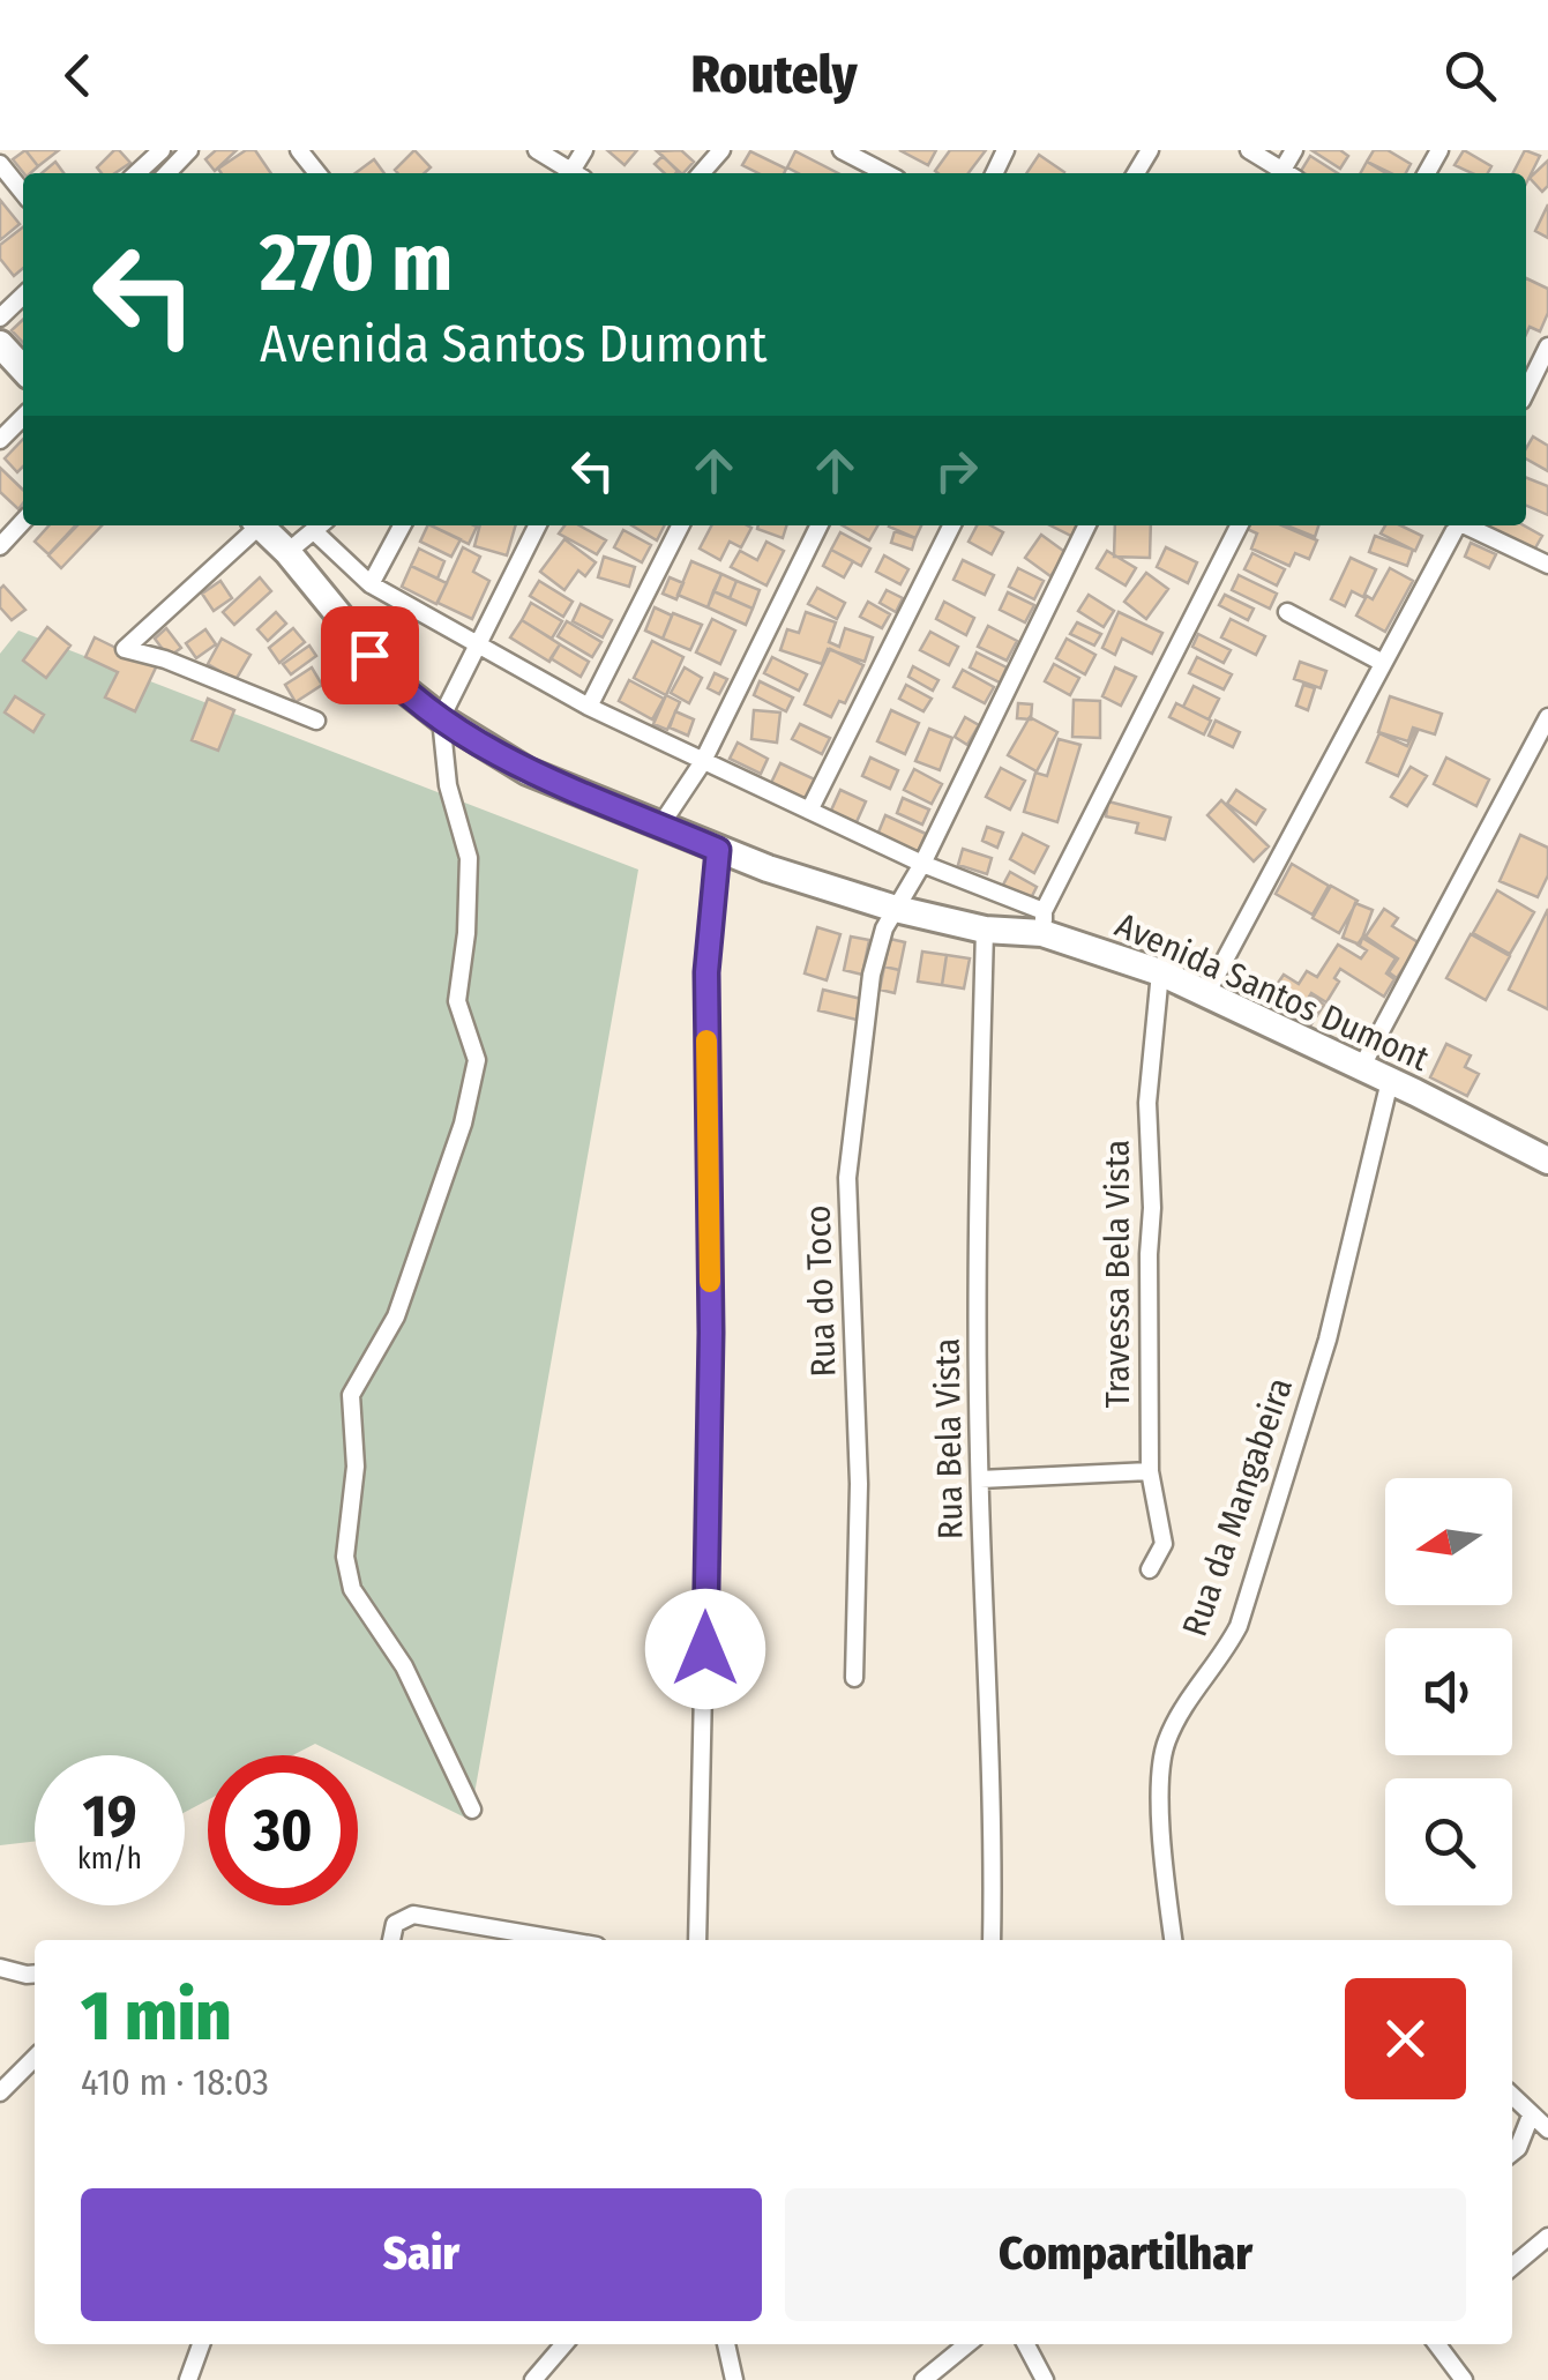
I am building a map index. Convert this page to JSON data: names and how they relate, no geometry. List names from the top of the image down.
{
  "streets": {
    "main road": ["Avenida Santos Dumont"],
    "street": [
      "Travessa Bela Vista",
      "Rua do Toco",
      "Rua Bela Vista",
      "Rua da Mangabeira"
    ]
  },
  "crossings": [
    ["Avenida Santos Dumont", "Travessa Bela Vista"],
    ["Avenida Santos Dumont", "Rua do Toco"],
    ["Avenida Santos Dumont", "Rua Bela Vista"],
    ["Avenida Santos Dumont", "Rua da Mangabeira"]
  ],
  "north": "left",
  "page": {
    "header": "Routely",
    "turn": ["270 m", "Avenida Santos Dumont"],
    "speed": "19 km/h",
    "limit": "30",
    "heading": ["1 min", "410 m · 18:03"],
    "buttons": ["Sair", "Compartilhar"]
  }
}
